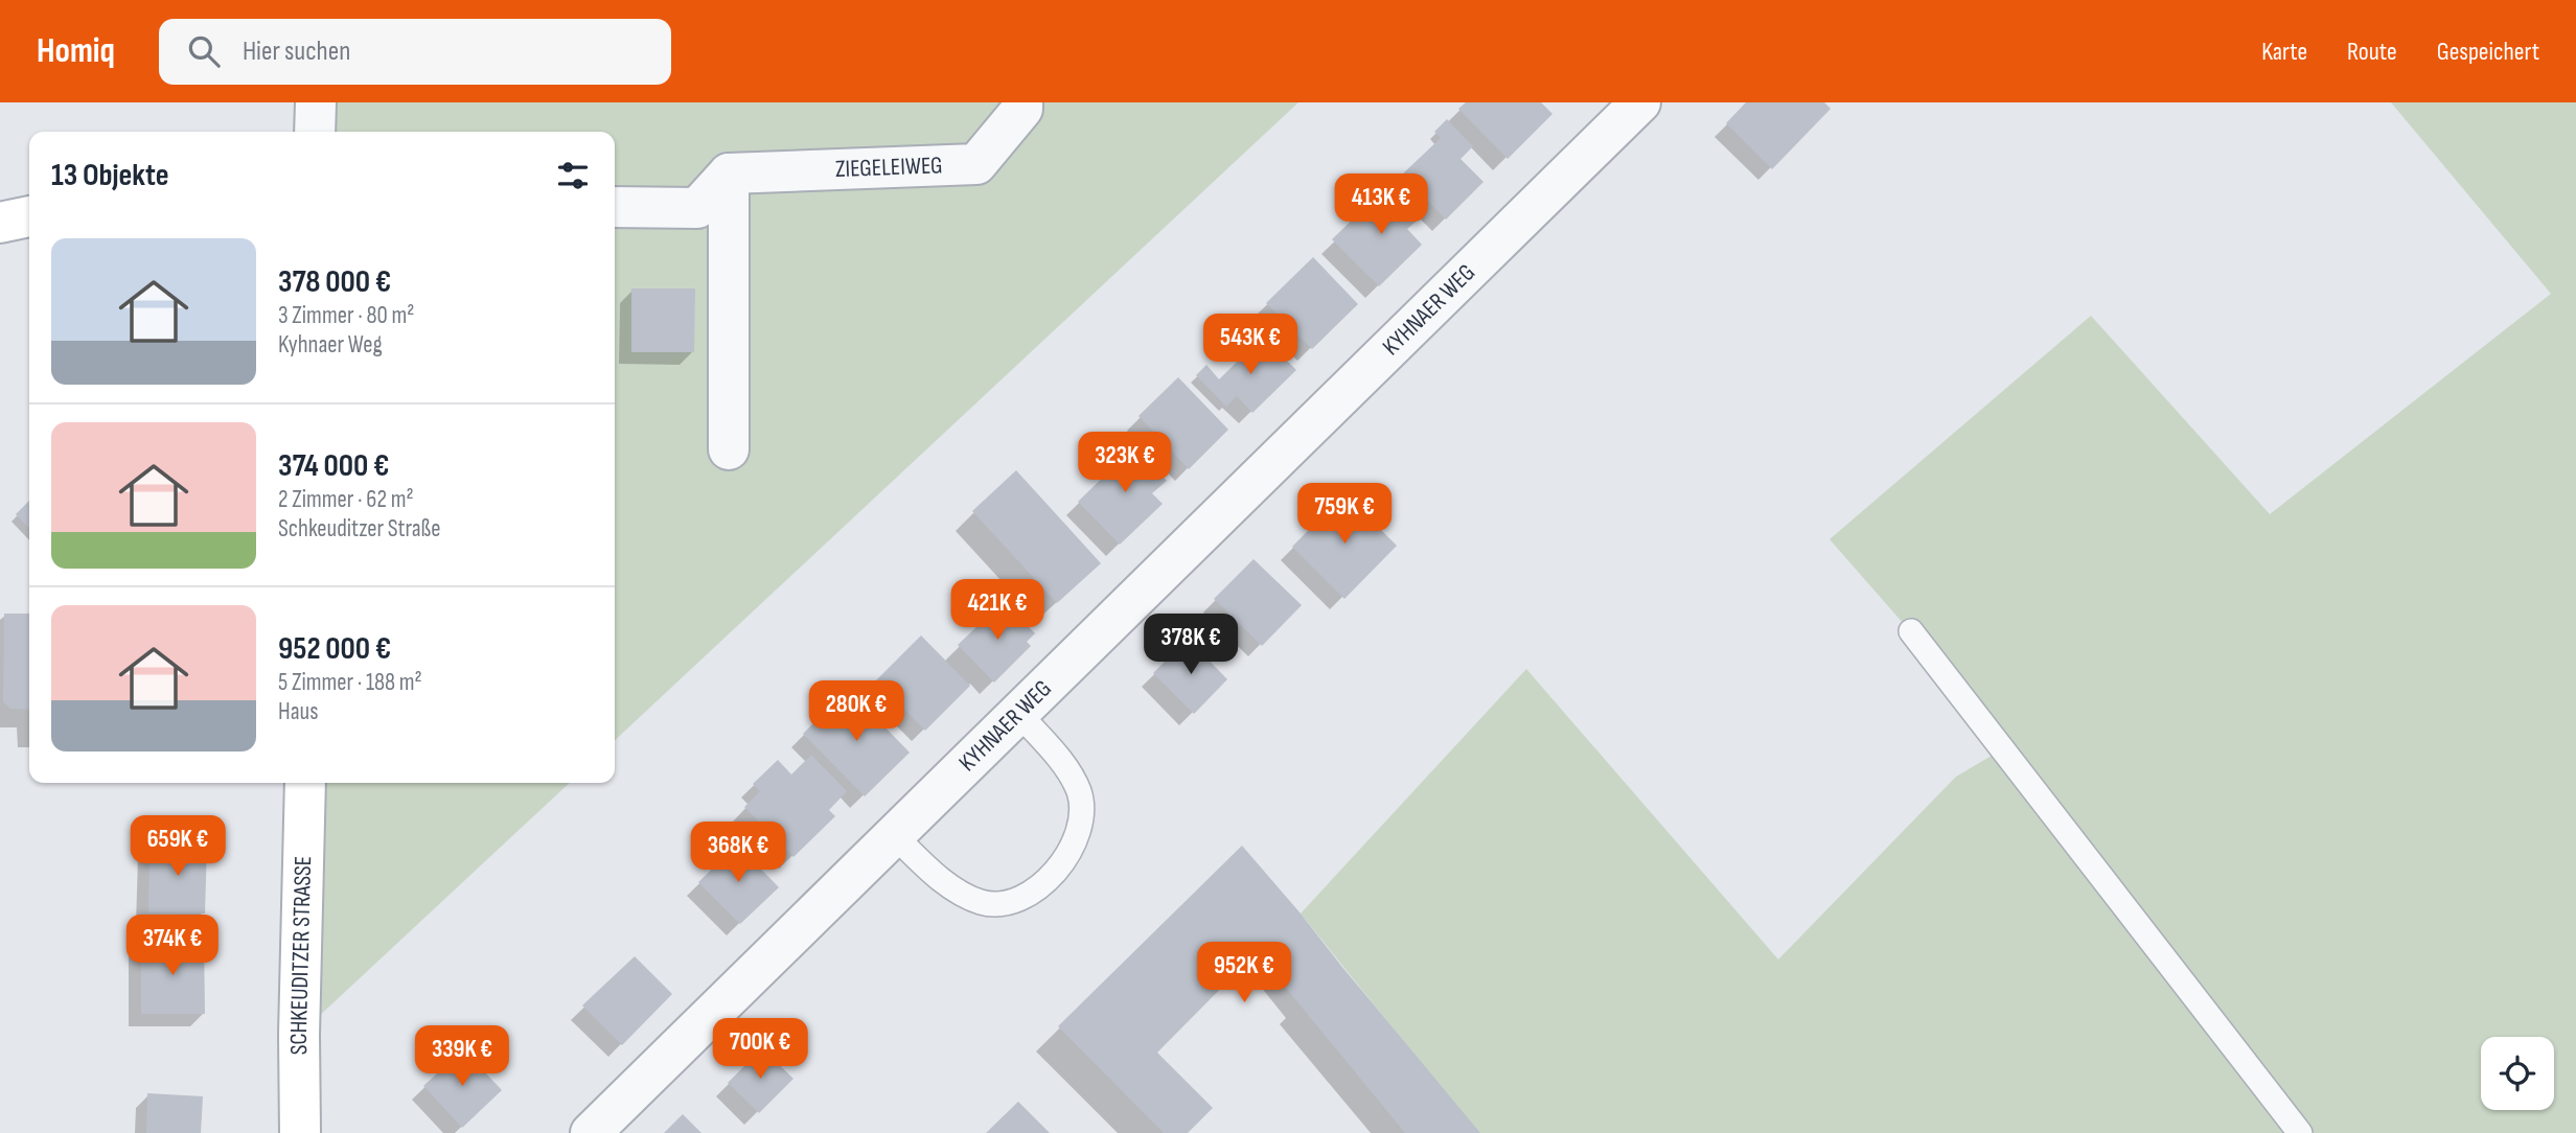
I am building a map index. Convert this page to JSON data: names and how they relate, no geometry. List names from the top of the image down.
{
  "streets": {
    "street": ["ZIEGELEIWEG", "KYHNAER WEG", "SCHKEUDITZER STRASSE"]
  },
  "page": {
    "header": "Homiq",
    "search": "Hier suchen",
    "nav": ["Karte", "Route", "Gespeichert"],
    "heading": "13 Objekte",
    "price": [
      "413K €",
      "543K €",
      "323K €",
      "759K €",
      "421K €",
      "378K €",
      "280K €",
      "659K €",
      "368K €",
      "374K €",
      "952K €",
      "700K €",
      "339K €"
    ],
    "list": [
      {
        "name": "378 000 €",
        "note": "3 Zimmer · 80 m² · Kyhnaer Weg"
      },
      {
        "name": "374 000 €",
        "note": "2 Zimmer · 62 m² · Schkeuditzer Straße"
      },
      {
        "name": "952 000 €",
        "note": "5 Zimmer · 188 m² · Haus"
      }
    ]
  }
}
